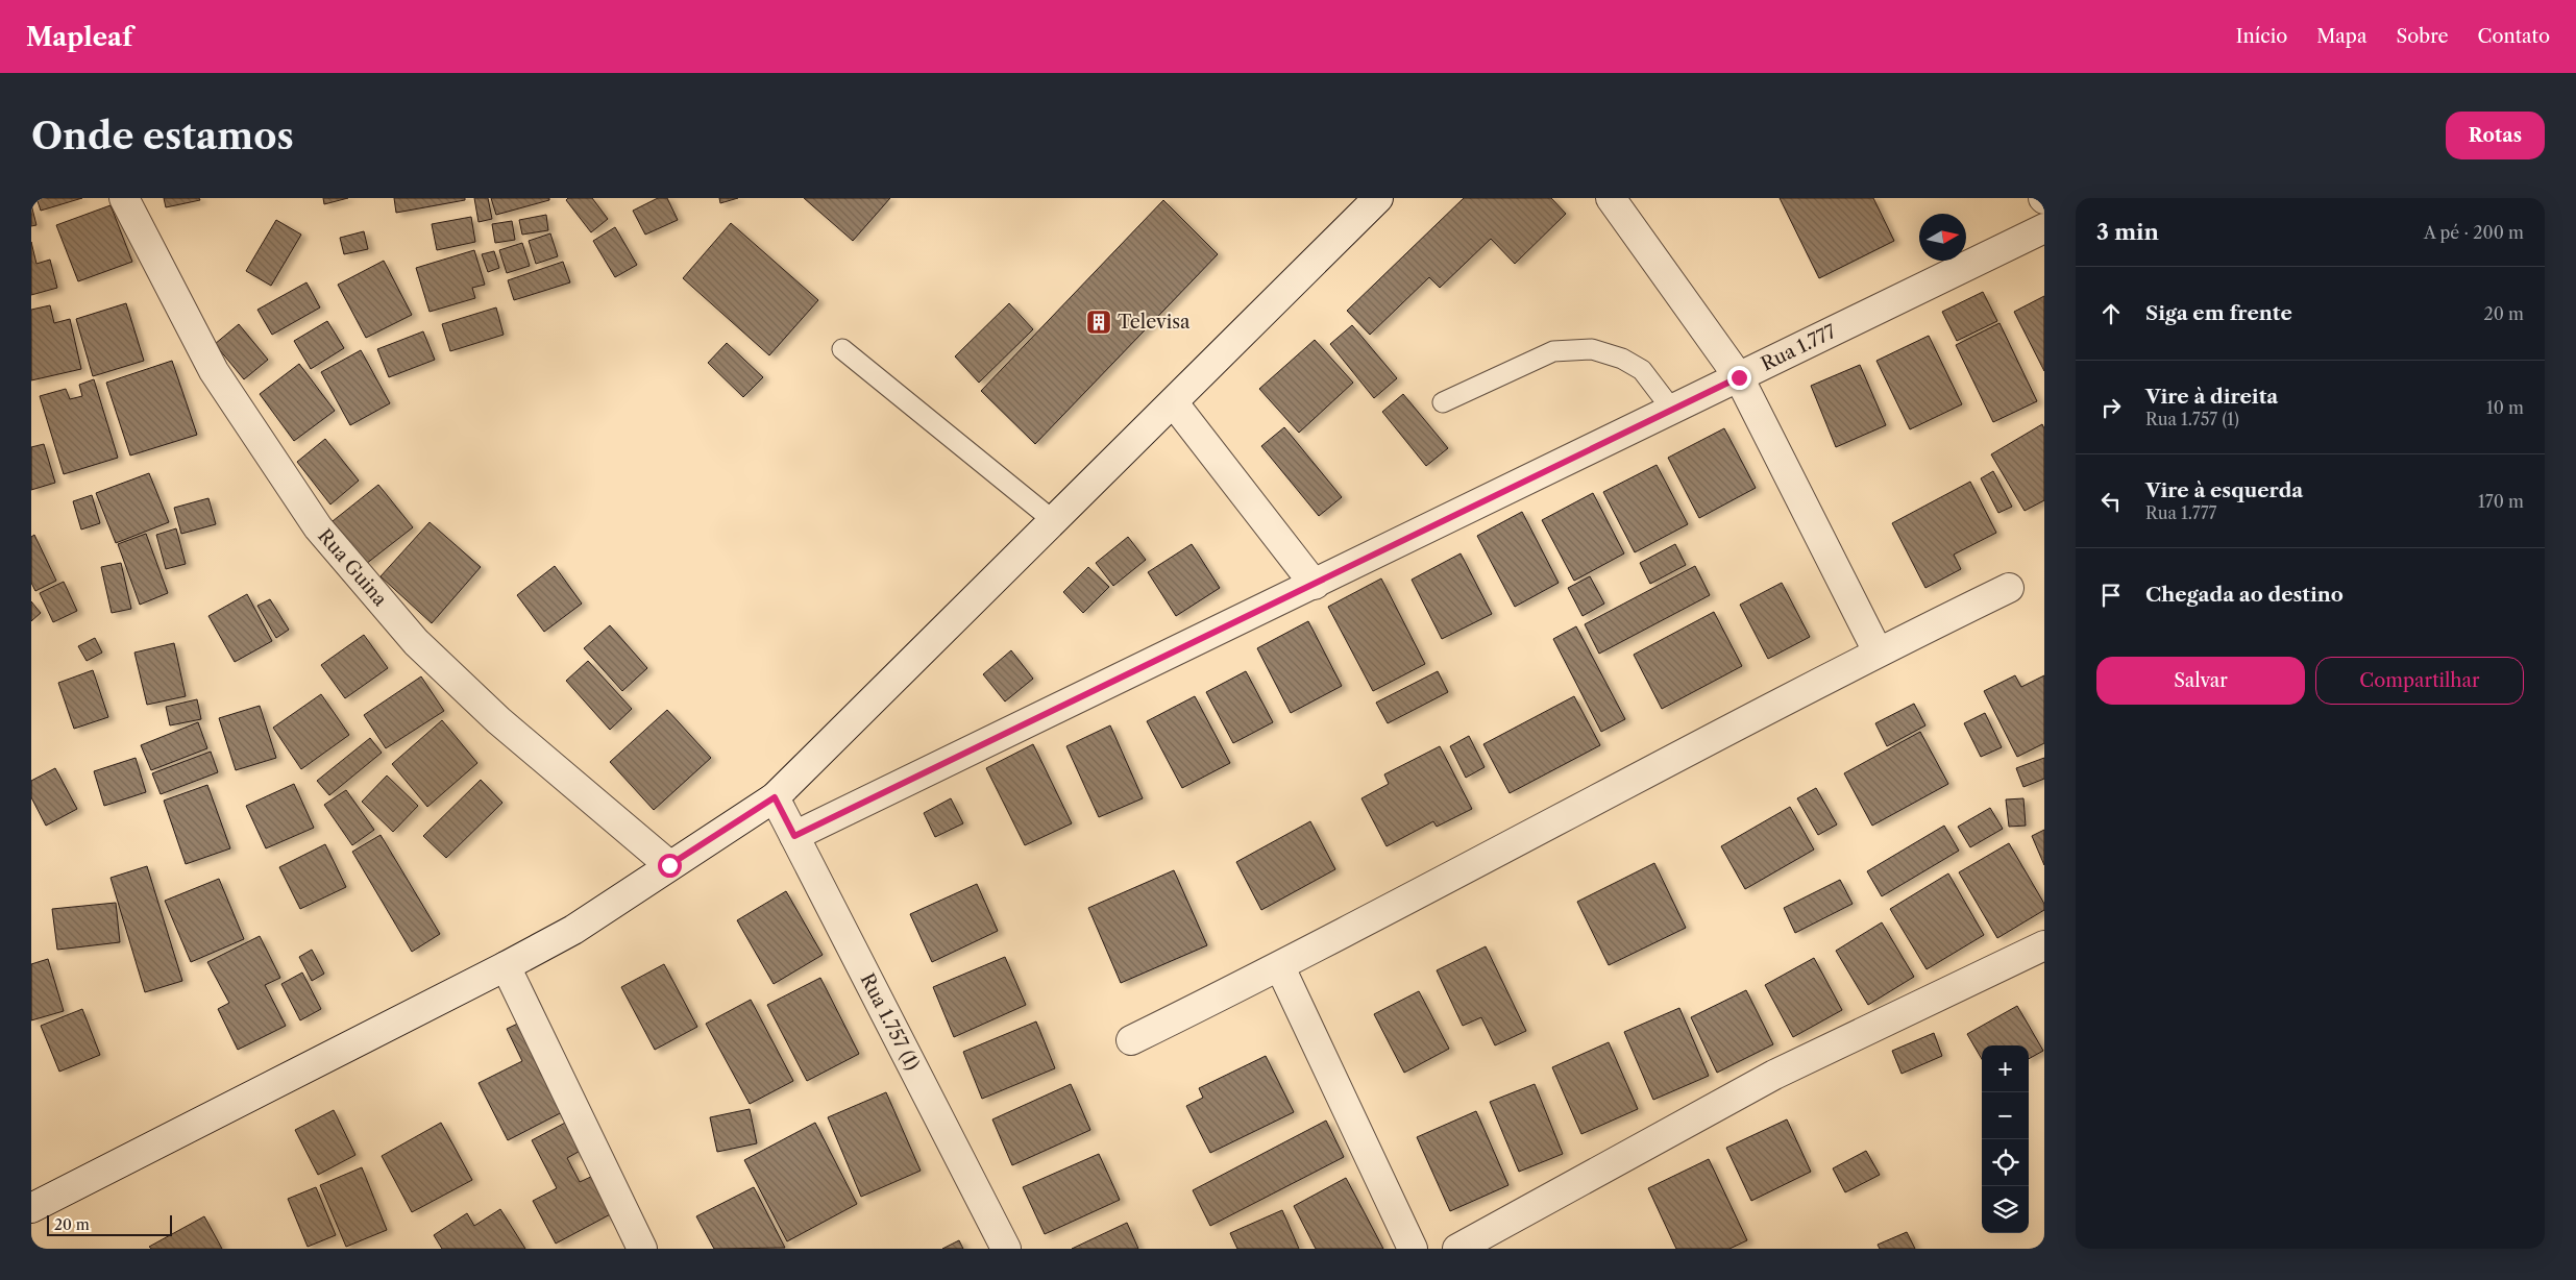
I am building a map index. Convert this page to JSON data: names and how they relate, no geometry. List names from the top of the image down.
{
  "streets": {
    "street": ["Rua 1.777", "Rua Guina", "Rua 1.757 (1)"]
  },
  "crossings": [
    ["Rua 1.777", "Rua 1.757 (1)"]
  ],
  "places": {
    "building": ["Televisa"]
  },
  "scale_bar": "20 m",
  "north": "right",
  "page": {
    "header": "Mapleaf",
    "nav": [
      "Início",
      "Mapa",
      "Sobre",
      "Contato"
    ],
    "buttons": [
      "Rotas",
      ["Salvar", "Compartilhar"]
    ],
    "title": "Onde estamos",
    "heading": ["3 min", "A pé · 200 m"],
    "list": [
      ["Siga em frente", "20 m"],
      ["Vire à direita", "Rua 1.757 (1)", "10 m"],
      ["Vire à esquerda", "Rua 1.777", "170 m"],
      "Chegada ao destino"
    ],
    "map_buttons": ["+", "−"],
    "scale": "20 m"
  }
}
